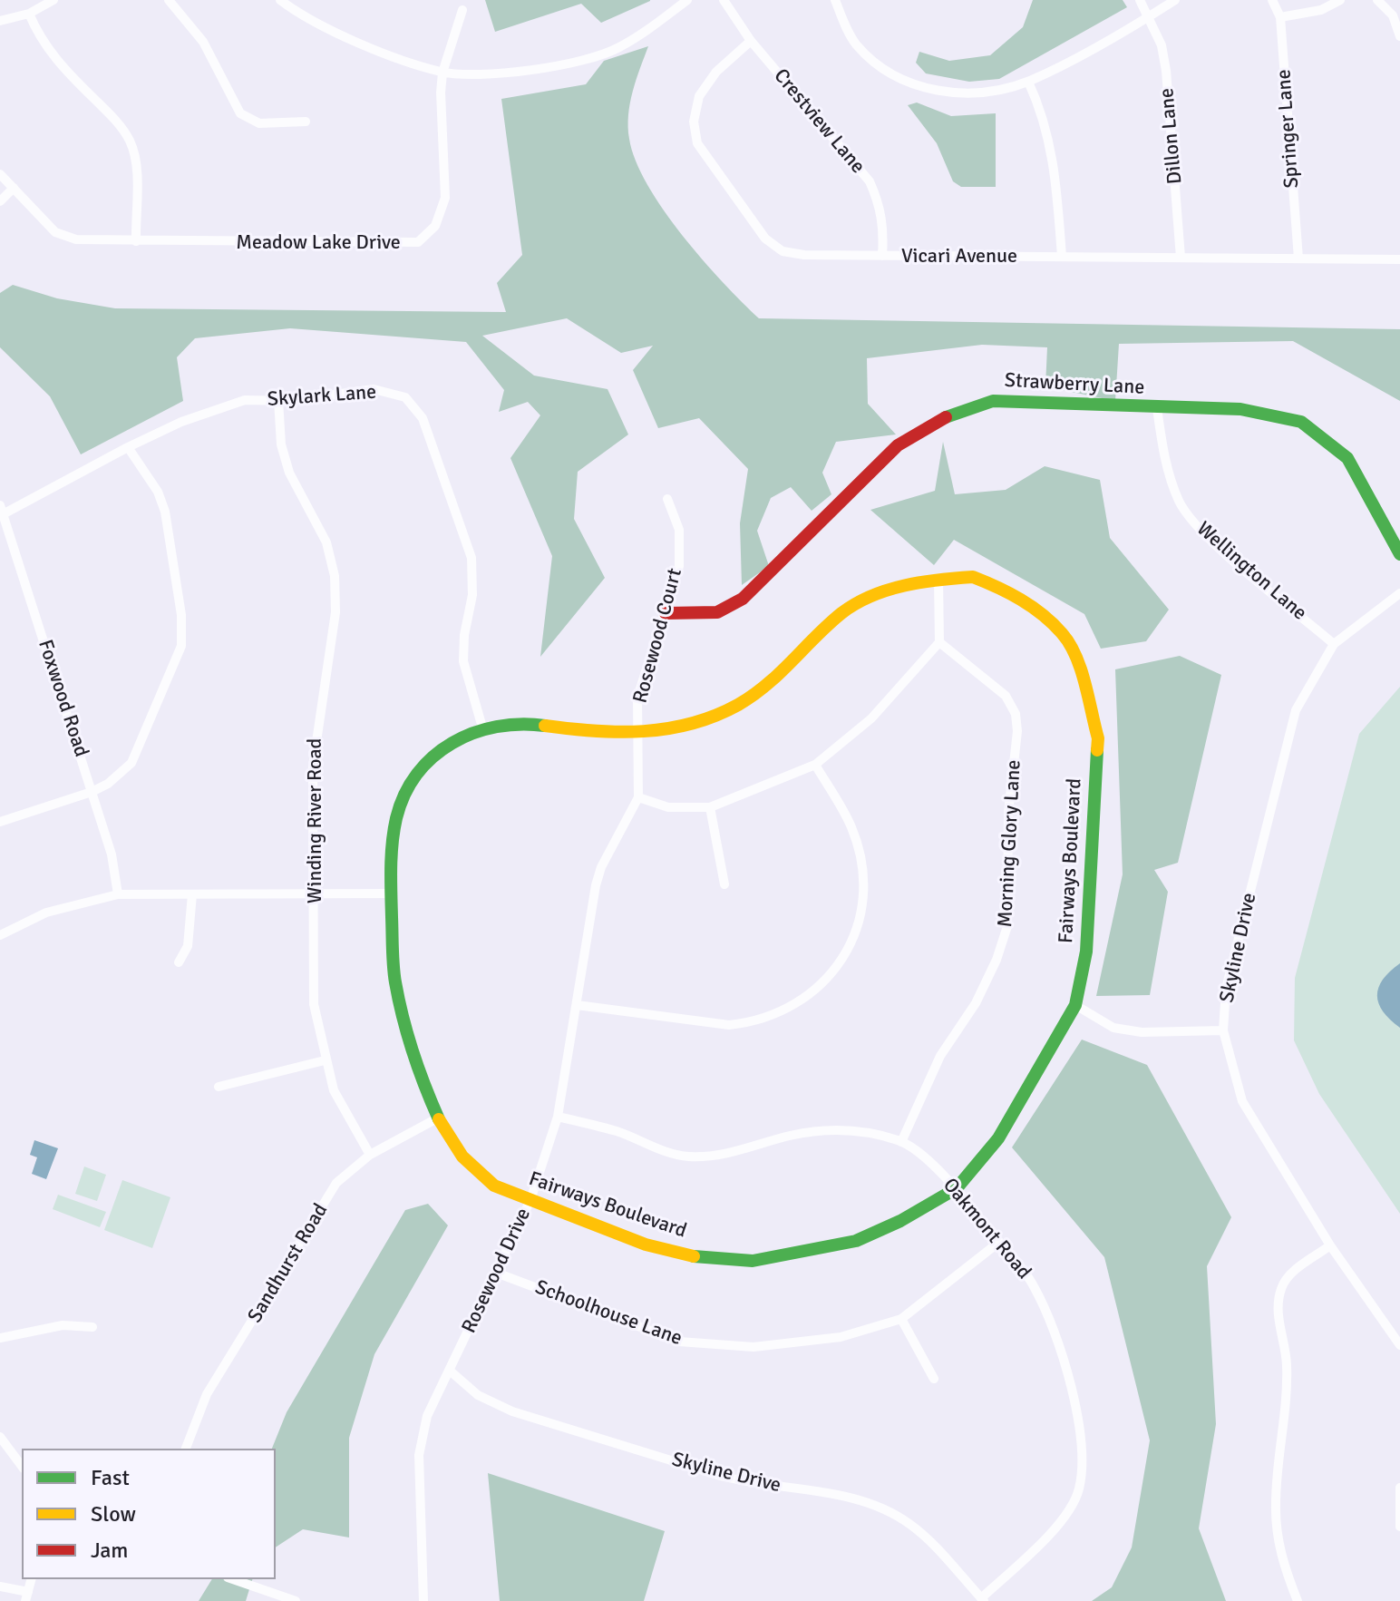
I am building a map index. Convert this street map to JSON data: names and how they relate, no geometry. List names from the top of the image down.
{
  "streets": {
    "street": [
      "Crestview Lane",
      "Springer Lane",
      "Dillon Lane",
      "Meadow Lake Drive",
      "Vicari Avenue",
      "Strawberry Lane",
      "Skylark Lane",
      "Wellington Lane",
      "Rosewood Court",
      "Foxwood Road",
      "Winding River Road",
      "Morning Glory Lane",
      "Fairways Boulevard",
      "Skyline Drive",
      "Oakmont Road",
      "Sandhurst Road",
      "Rosewood Drive",
      "Schoolhouse Lane"
    ]
  },
  "crossings": [
    ["Crestview Lane", "Vicari Avenue"],
    ["Springer Lane", "Vicari Avenue"],
    ["Dillon Lane", "Vicari Avenue"],
    ["Strawberry Lane", "Wellington Lane"],
    ["Strawberry Lane", "Rosewood Court"],
    ["Skylark Lane", "Foxwood Road"],
    ["Skylark Lane", "Winding River Road"],
    ["Skylark Lane", "Fairways Boulevard"],
    ["Wellington Lane", "Skyline Drive"],
    ["Rosewood Court", "Fairways Boulevard"],
    ["Rosewood Court", "Rosewood Drive"],
    ["Winding River Road", "Sandhurst Road"],
    ["Morning Glory Lane", "Oakmont Road"],
    ["Fairways Boulevard", "Oakmont Road"],
    ["Fairways Boulevard", "Sandhurst Road"],
    ["Fairways Boulevard", "Rosewood Drive"],
    ["Skyline Drive", "Oakmont Road"],
    ["Skyline Drive", "Rosewood Drive"],
    ["Oakmont Road", "Rosewood Drive"],
    ["Oakmont Road", "Schoolhouse Lane"],
    ["Rosewood Drive", "Schoolhouse Lane"]
  ],
  "legend": ["Fast", "Slow", "Jam"]
}
